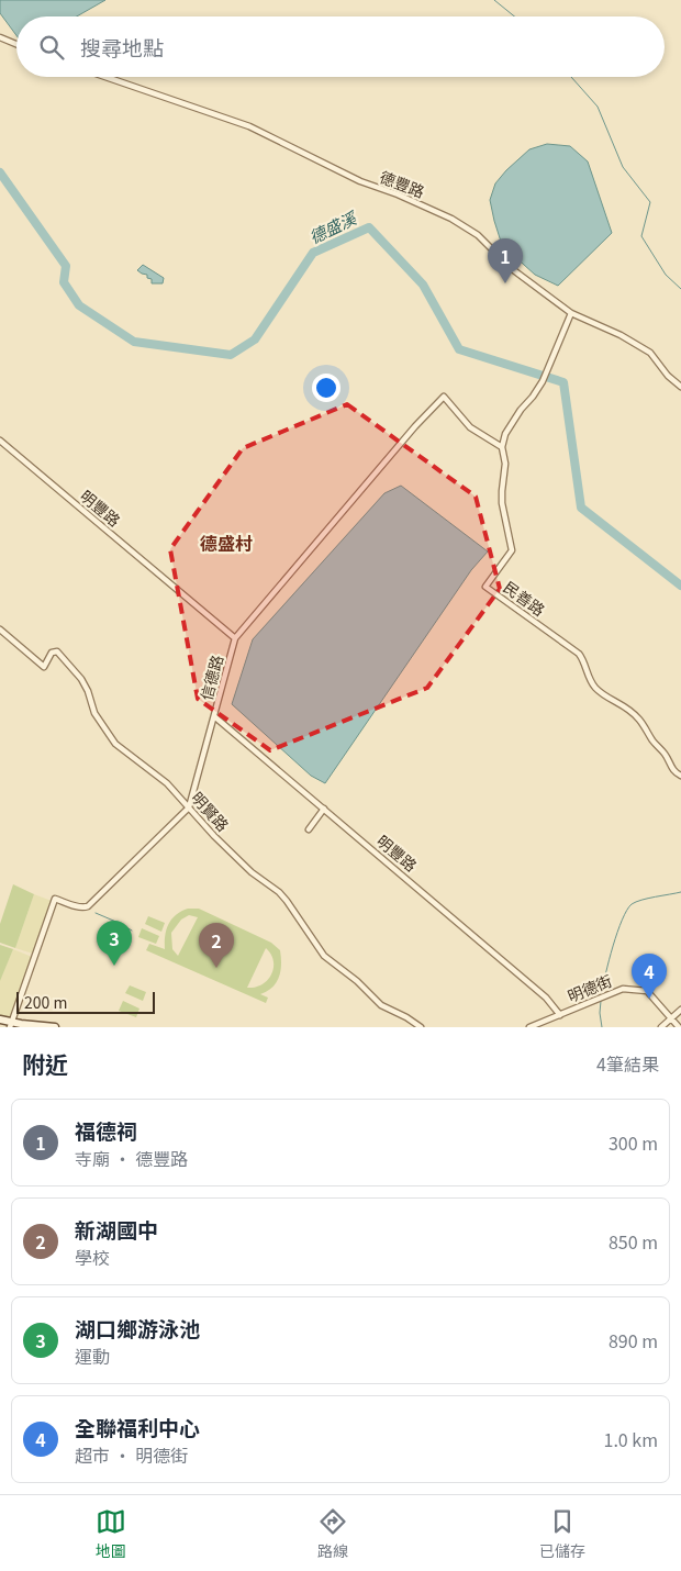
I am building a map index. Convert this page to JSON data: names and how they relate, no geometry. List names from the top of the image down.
{
  "streets": {
    "street": [
      "德豐路",
      "明豐路",
      "民善路",
      "信德路",
      "明賢路",
      "明德街"
    ]
  },
  "crossings": [
    ["明豐路", "信德路"],
    ["明豐路", "明德街"],
    ["民善路", "信德路"],
    ["信德路", "明賢路"]
  ],
  "districts": ["德盛村"],
  "water": ["德盛溪"],
  "scale_bar": "200 m",
  "page": {
    "search": "搜尋地點",
    "pins": [
      "1",
      "3",
      "2",
      "4"
    ],
    "scale": "200 m",
    "heading": ["附近", "4筆結果"],
    "list": [
      {
        "mark": "1",
        "name": "福德祠",
        "note": "寺廟 · 德豐路",
        "value": "300 m"
      },
      {
        "mark": "2",
        "name": "新湖國中",
        "note": "學校",
        "value": "850 m"
      },
      {
        "mark": "3",
        "name": "湖口鄉游泳池",
        "note": "運動",
        "value": "890 m"
      },
      {
        "mark": "4",
        "name": "全聯福利中心",
        "note": "超市 · 明德街",
        "value": "1.0 km"
      }
    ],
    "nav": ["地圖", "路線", "已儲存"]
  }
}
